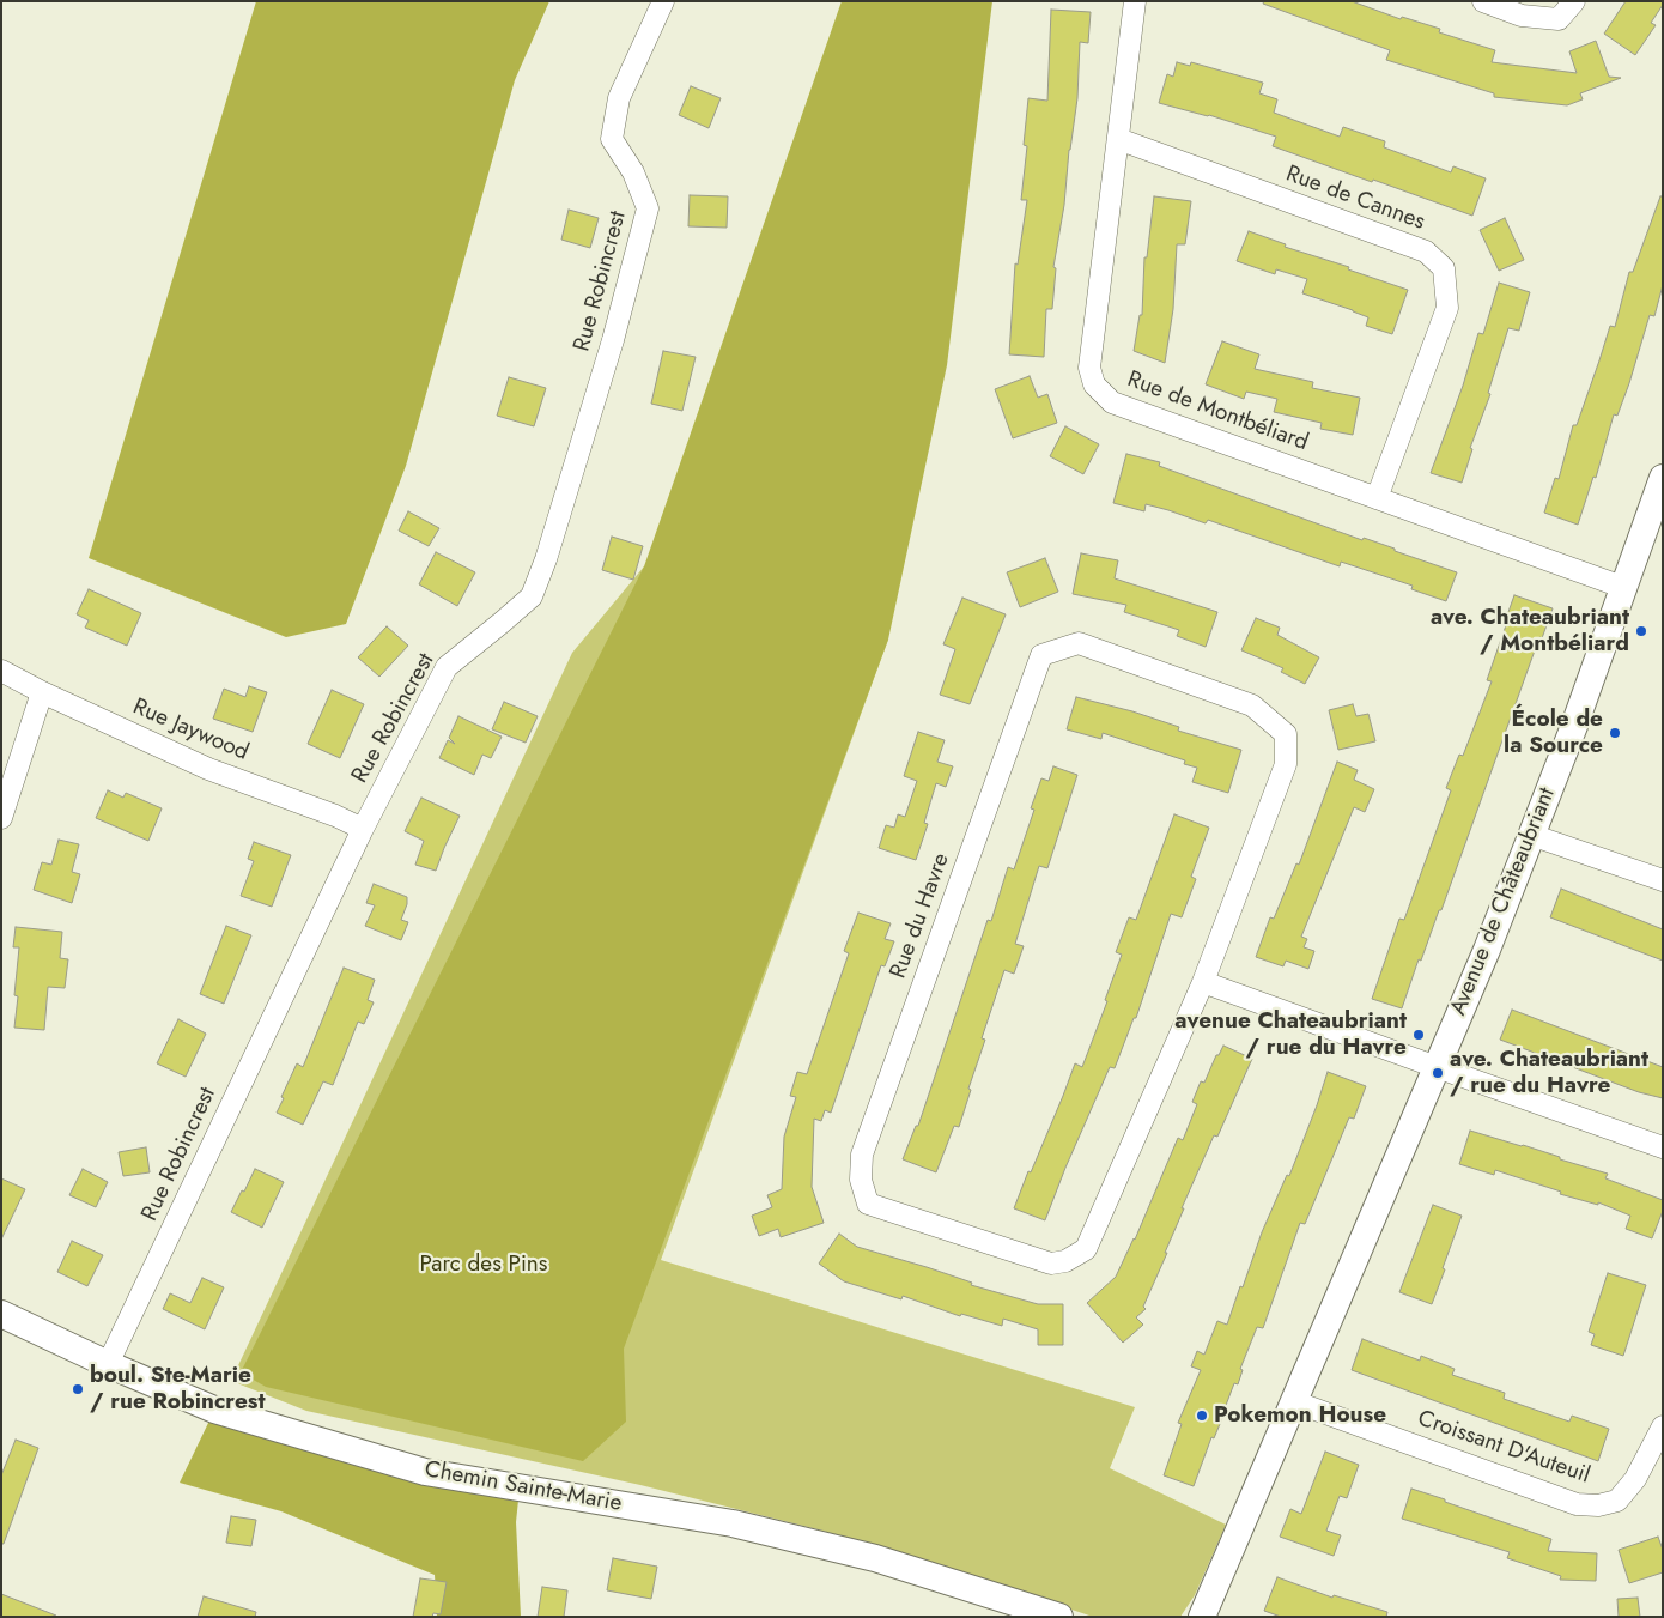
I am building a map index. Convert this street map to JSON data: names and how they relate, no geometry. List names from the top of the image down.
{
  "streets": {
    "street": [
      "Rue de Cannes",
      "Rue Robincrest",
      "Rue de Montbéliard",
      "Rue Jaywood",
      "Avenue de Châteaubriant",
      "Rue du Havre",
      "Croissant D'Auteuil",
      "Chemin Sainte-Marie"
    ]
  },
  "crossings": [
    ["Rue de Cannes", "Rue de Montbéliard"],
    ["Rue Robincrest", "Rue Jaywood"],
    ["Rue Robincrest", "Chemin Sainte-Marie"],
    ["Rue de Montbéliard", "Avenue de Châteaubriant"],
    ["Avenue de Châteaubriant", "Croissant D'Auteuil"]
  ],
  "parks": ["Parc des Pins"],
  "places": [
    "ave. Chateaubriant / Montbéliard",
    "École de la Source",
    "avenue Chateaubriant / rue du Havre",
    "ave. Chateaubriant / rue du Havre",
    "boul. Ste-Marie / rue Robincrest",
    "Pokemon House"
  ]
}
